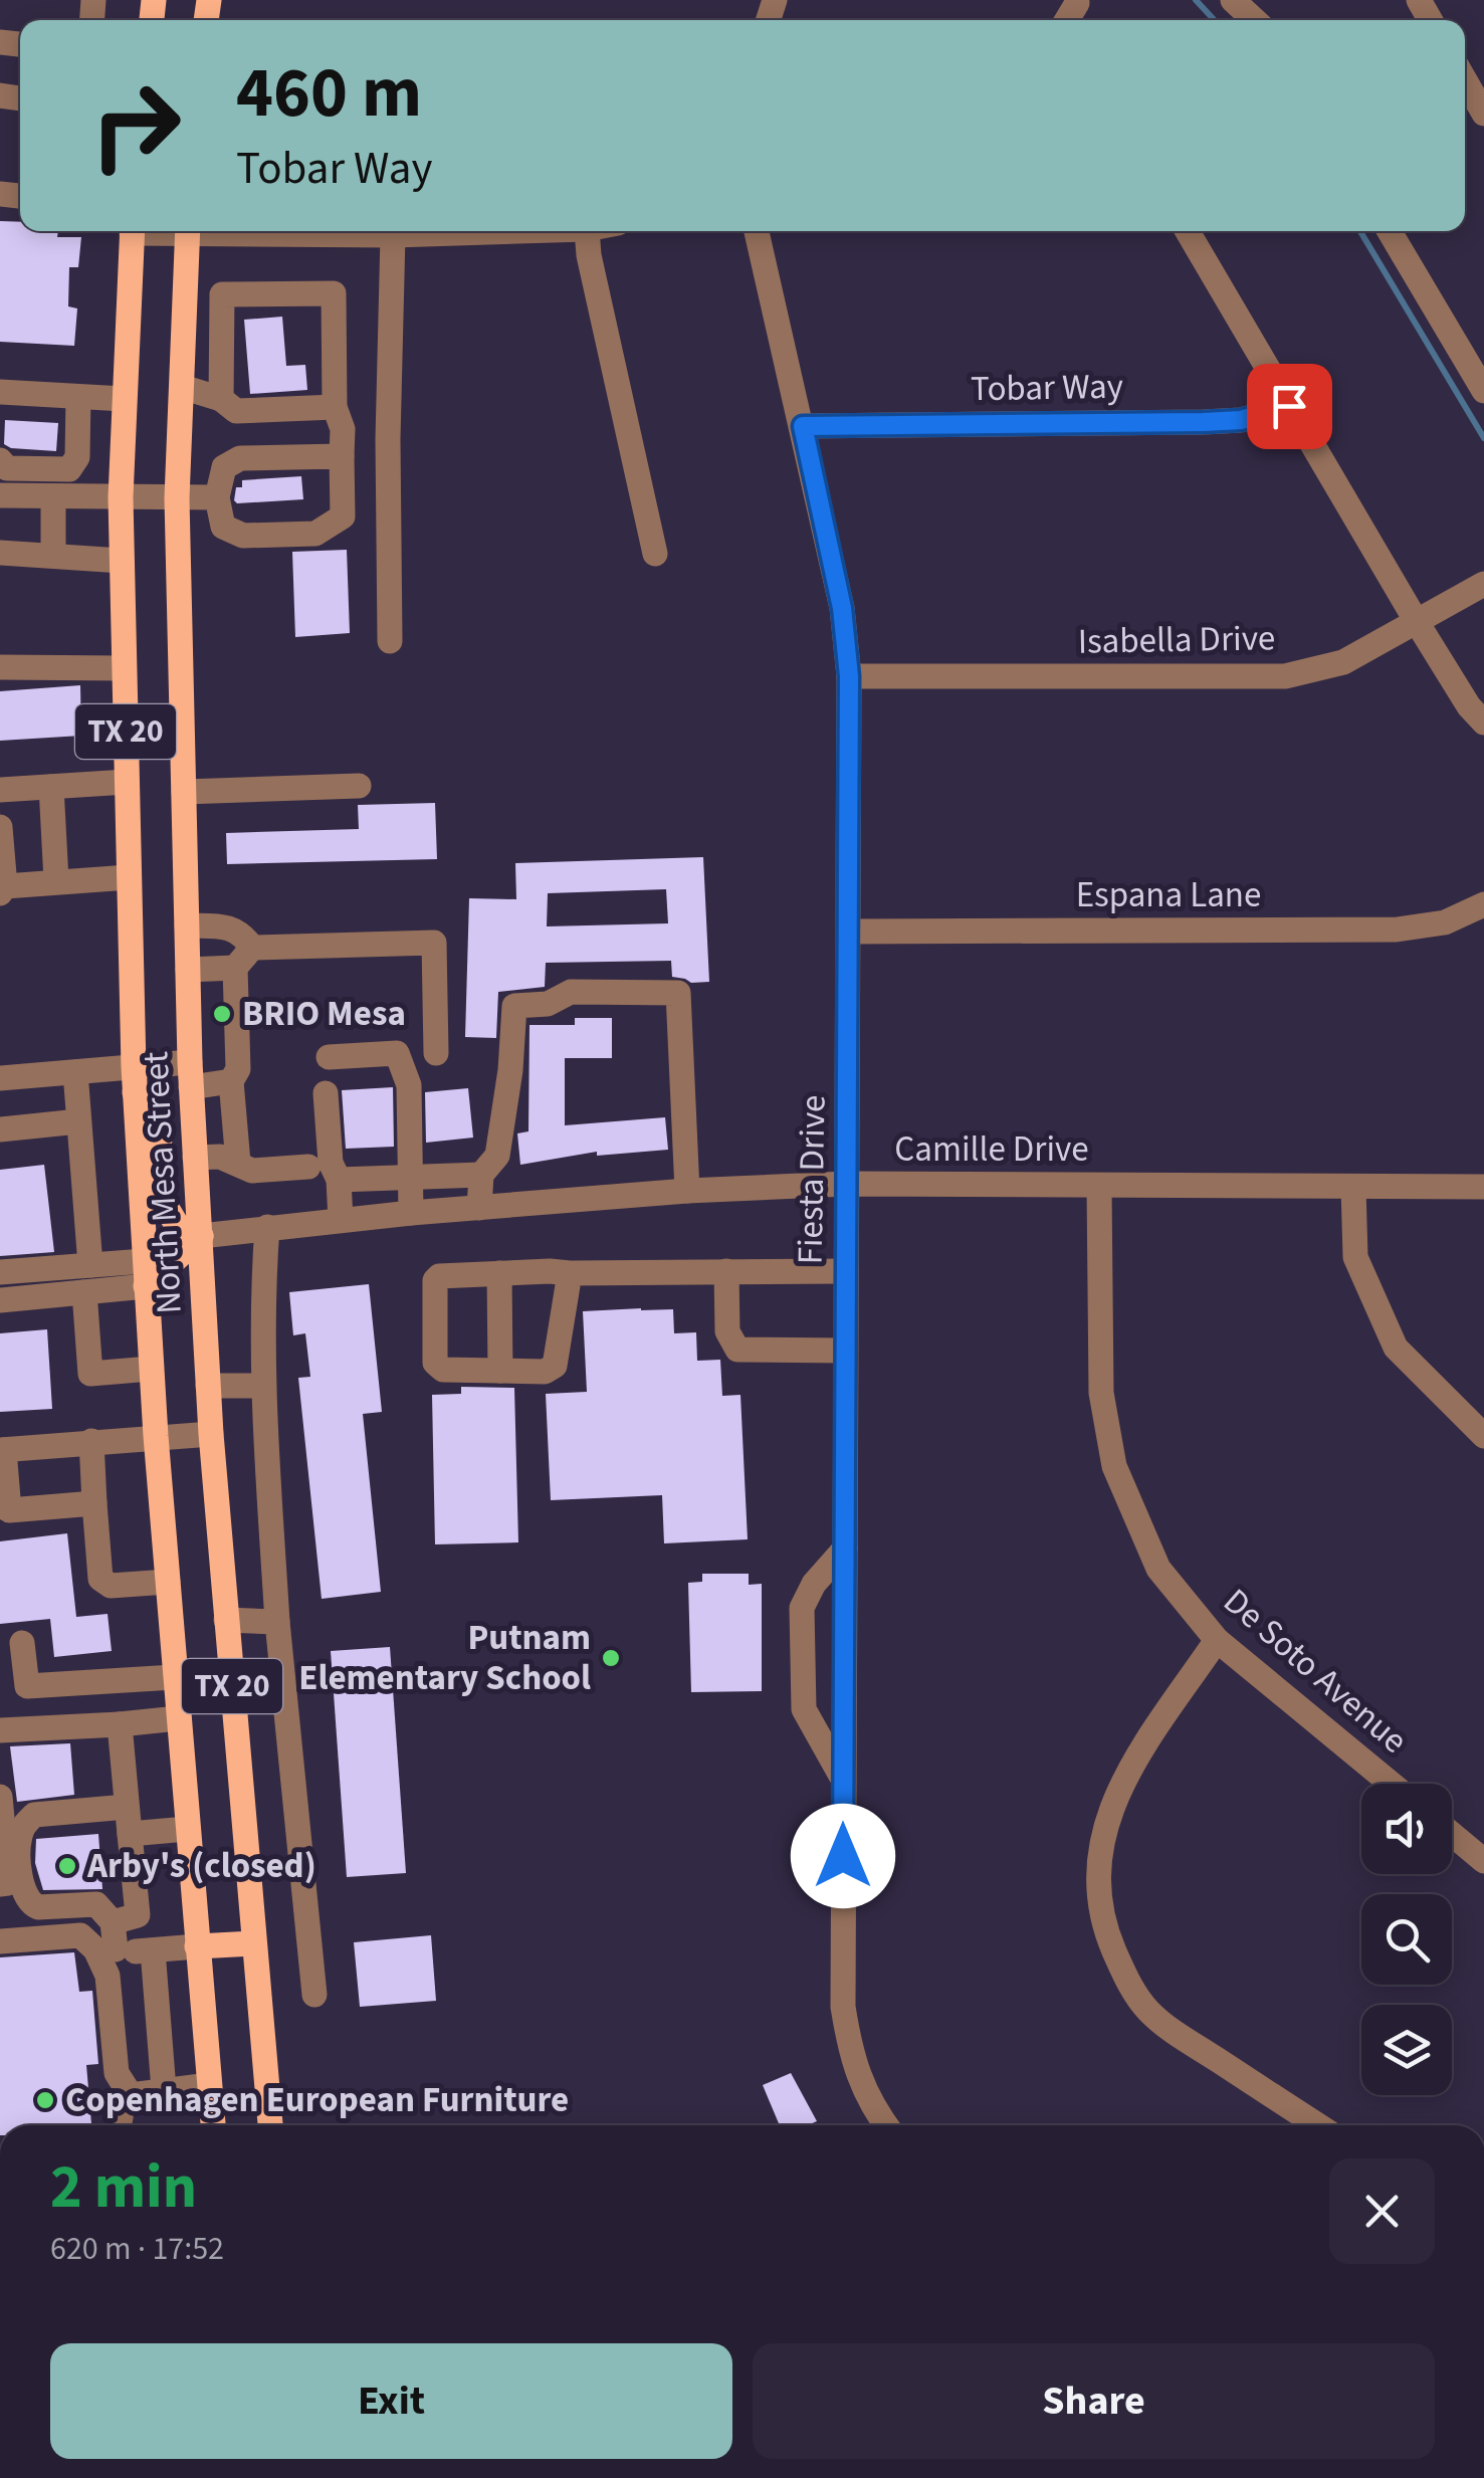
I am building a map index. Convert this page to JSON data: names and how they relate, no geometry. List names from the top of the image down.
{
  "streets": {
    "main road": ["TX 20", "North Mesa Street"],
    "street": [
      "Tobar Way",
      "Isabella Drive",
      "Espana Lane",
      "Camille Drive",
      "Fiesta Drive",
      "De Soto Avenue"
    ]
  },
  "crossings": [
    ["Tobar Way", "Fiesta Drive"],
    ["Isabella Drive", "Fiesta Drive"],
    ["Espana Lane", "Fiesta Drive"],
    ["Camille Drive", "Fiesta Drive"],
    ["Camille Drive", "North Mesa Street"],
    ["Camille Drive", "De Soto Avenue"]
  ],
  "places": [
    "BRIO Mesa",
    "Putnam Elementary School",
    "Arby's (closed)",
    "Copenhagen European Furniture"
  ],
  "page": {
    "turn": ["460 m", "Tobar Way"],
    "heading": ["2 min", "620 m · 17:52"],
    "buttons": ["Exit", "Share"]
  }
}
